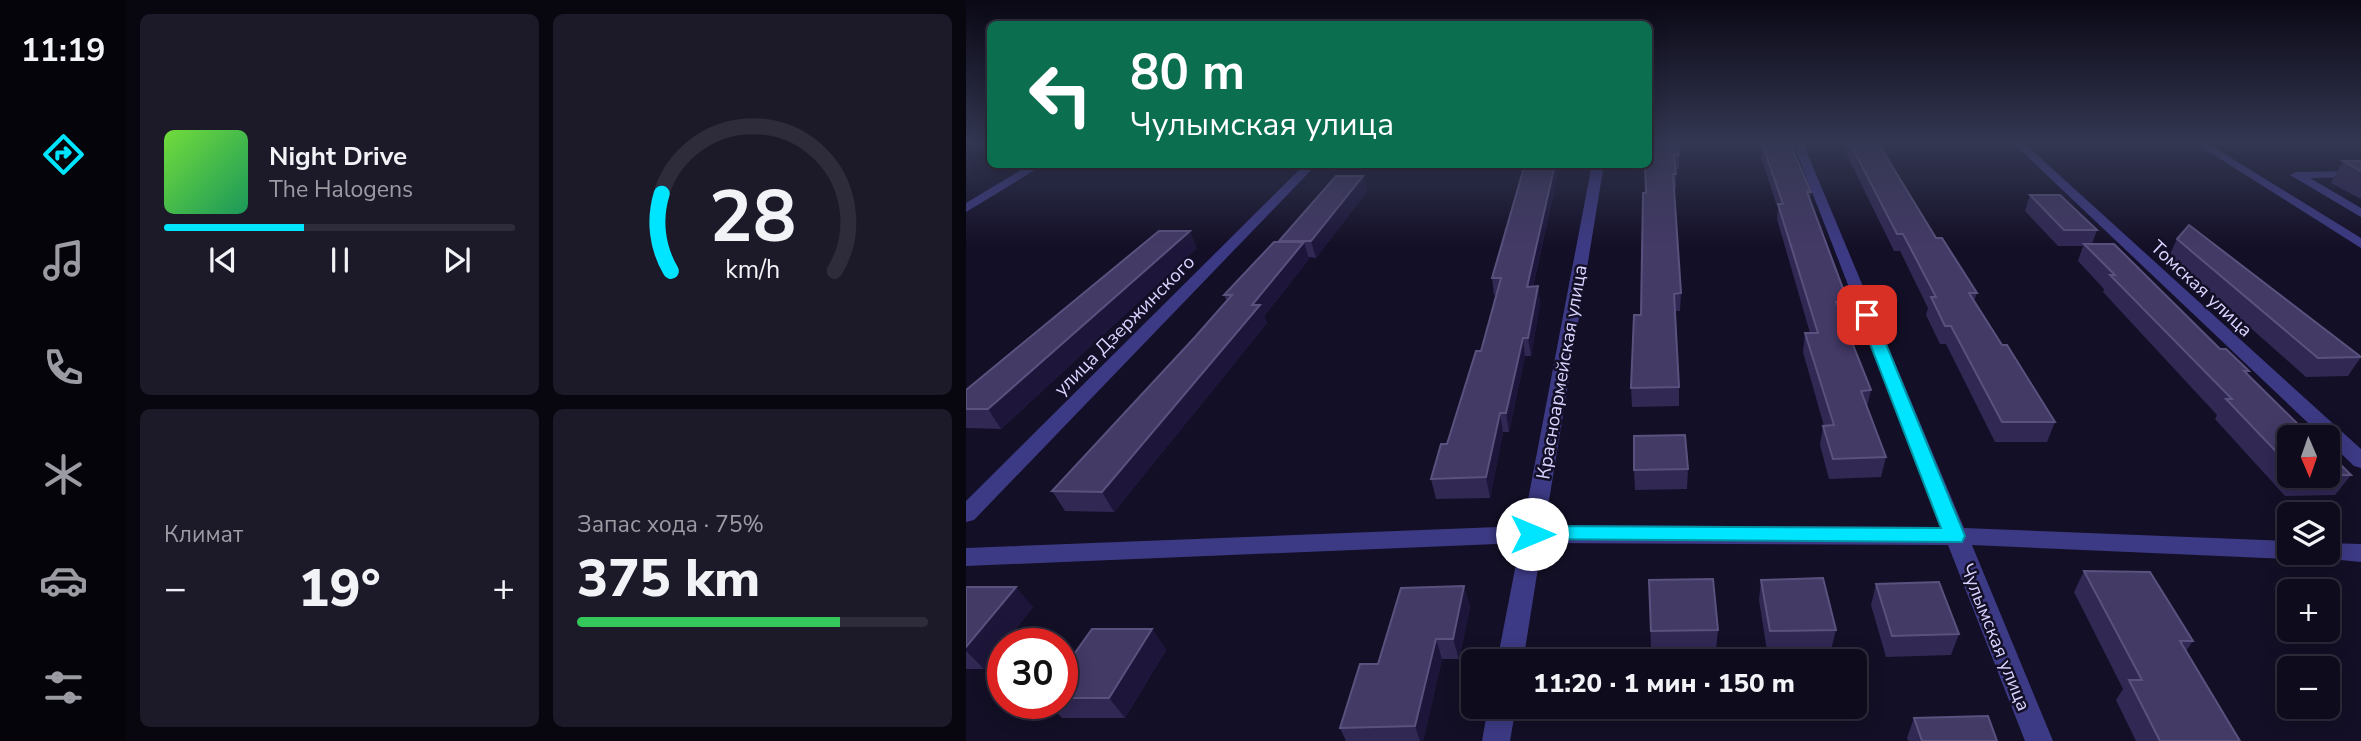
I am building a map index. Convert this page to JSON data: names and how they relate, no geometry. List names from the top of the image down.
{
  "streets": {
    "street": [
      "Томская улица",
      "улица Дзержинского",
      "Красноармейская улица",
      "Чулымская улица"
    ]
  },
  "north": "bottom",
  "page": {
    "tabs": "11:19",
    "turn": ["80 m", "Чулымская улица"],
    "song": ["Night Drive", "The Halogens"],
    "tile": [
      "Климат",
      ["Запас хода · 75%", "375 km"]
    ],
    "map_buttons": ["+", "−"],
    "heat": ["−", "19°", "+"],
    "limit": "30",
    "trip": "11:20 · 1 мин · 150 m",
    "gauge": ["28", "km/h"]
  }
}
